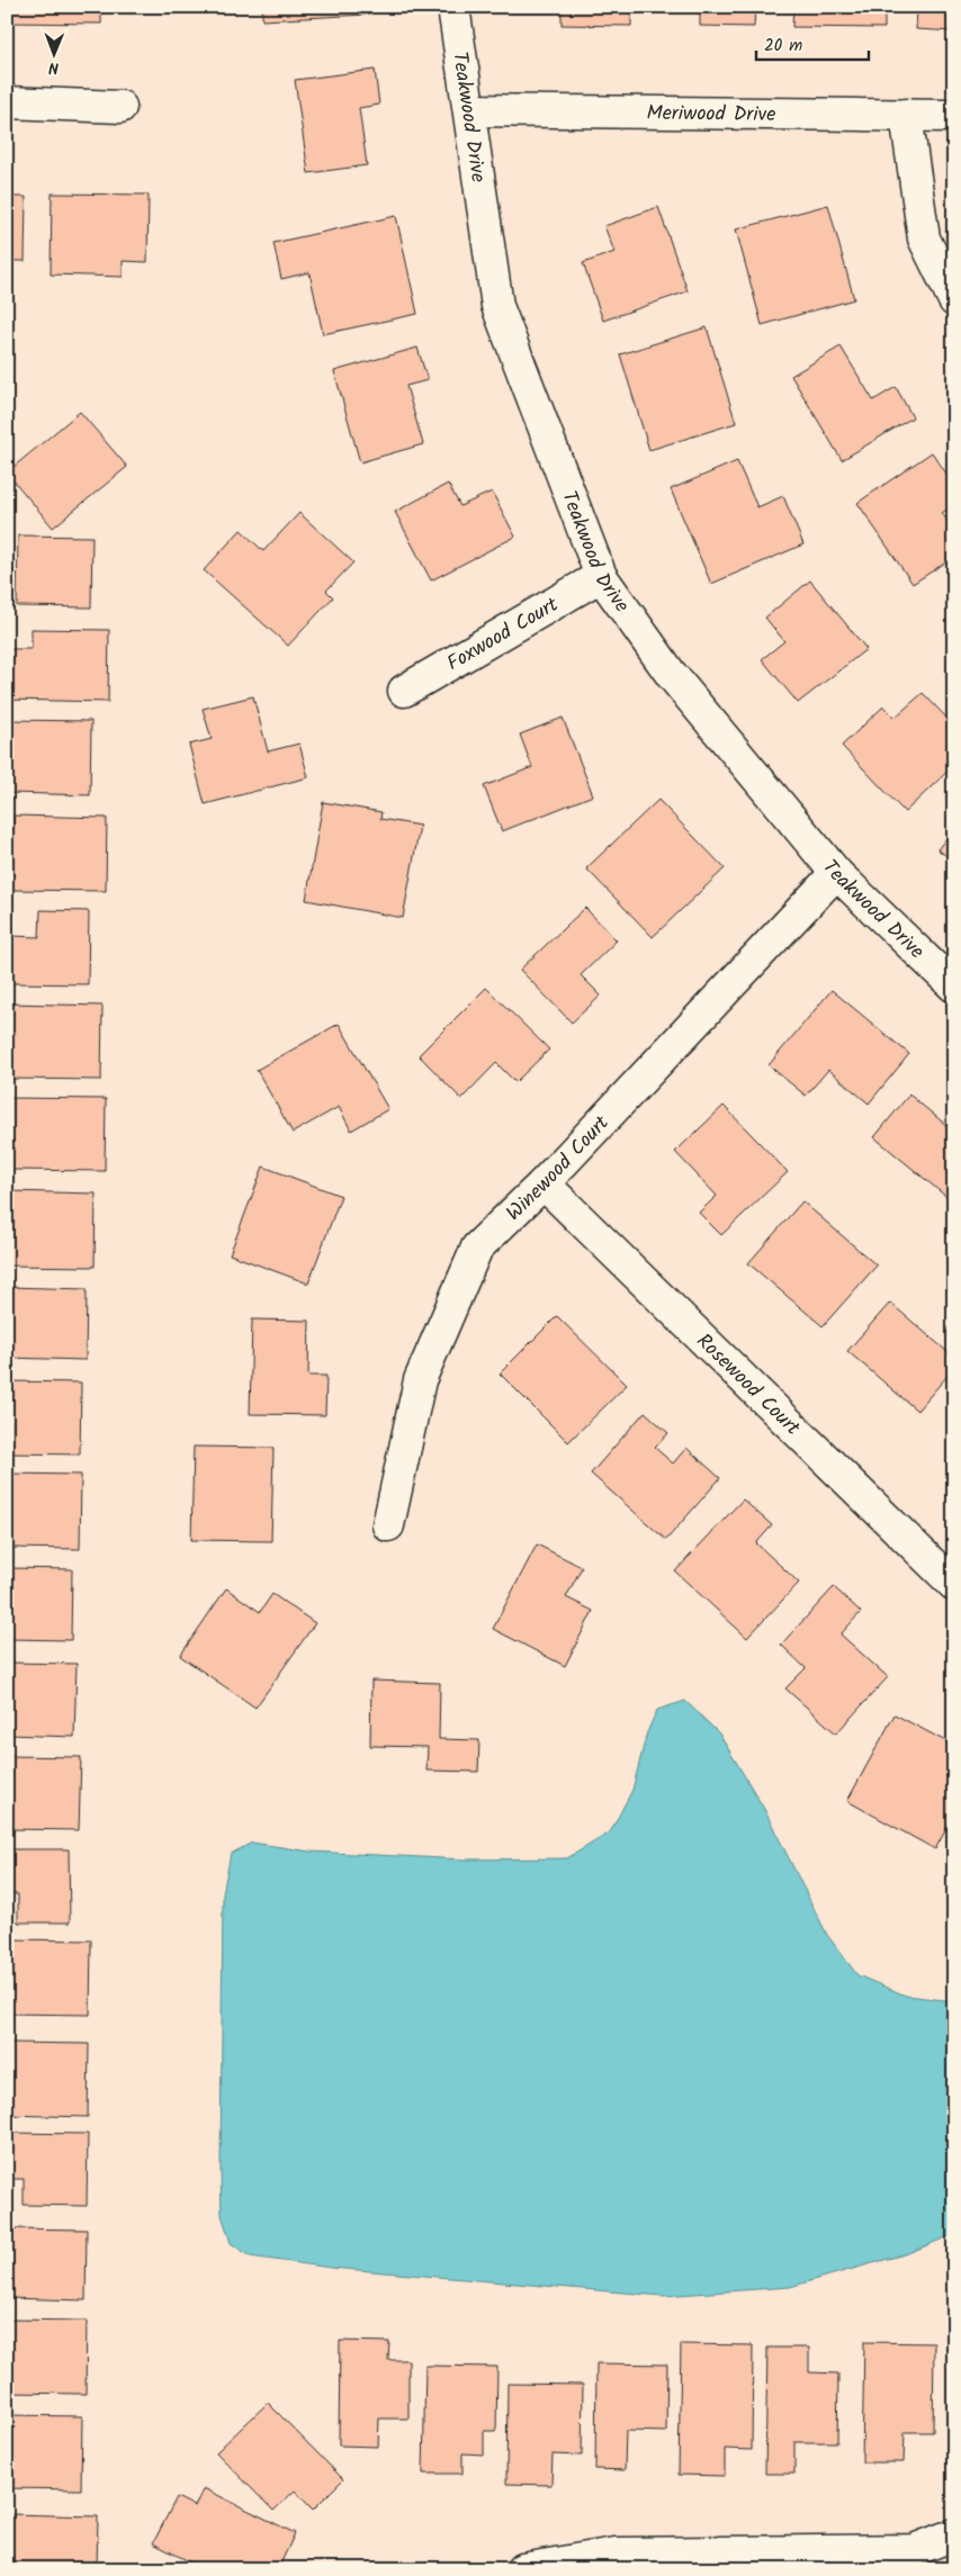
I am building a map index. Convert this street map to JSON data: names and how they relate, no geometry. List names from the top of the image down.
{
  "streets": {
    "street": [
      "Meriwood Drive",
      "Teakwood Drive",
      "Foxwood Court",
      "Winewood Court",
      "Rosewood Court"
    ]
  },
  "crossings": [
    ["Meriwood Drive", "Teakwood Drive"],
    ["Teakwood Drive", "Foxwood Court"],
    ["Teakwood Drive", "Winewood Court"],
    ["Winewood Court", "Rosewood Court"]
  ],
  "scale_bar": "20 m",
  "north": "bottom"
}
